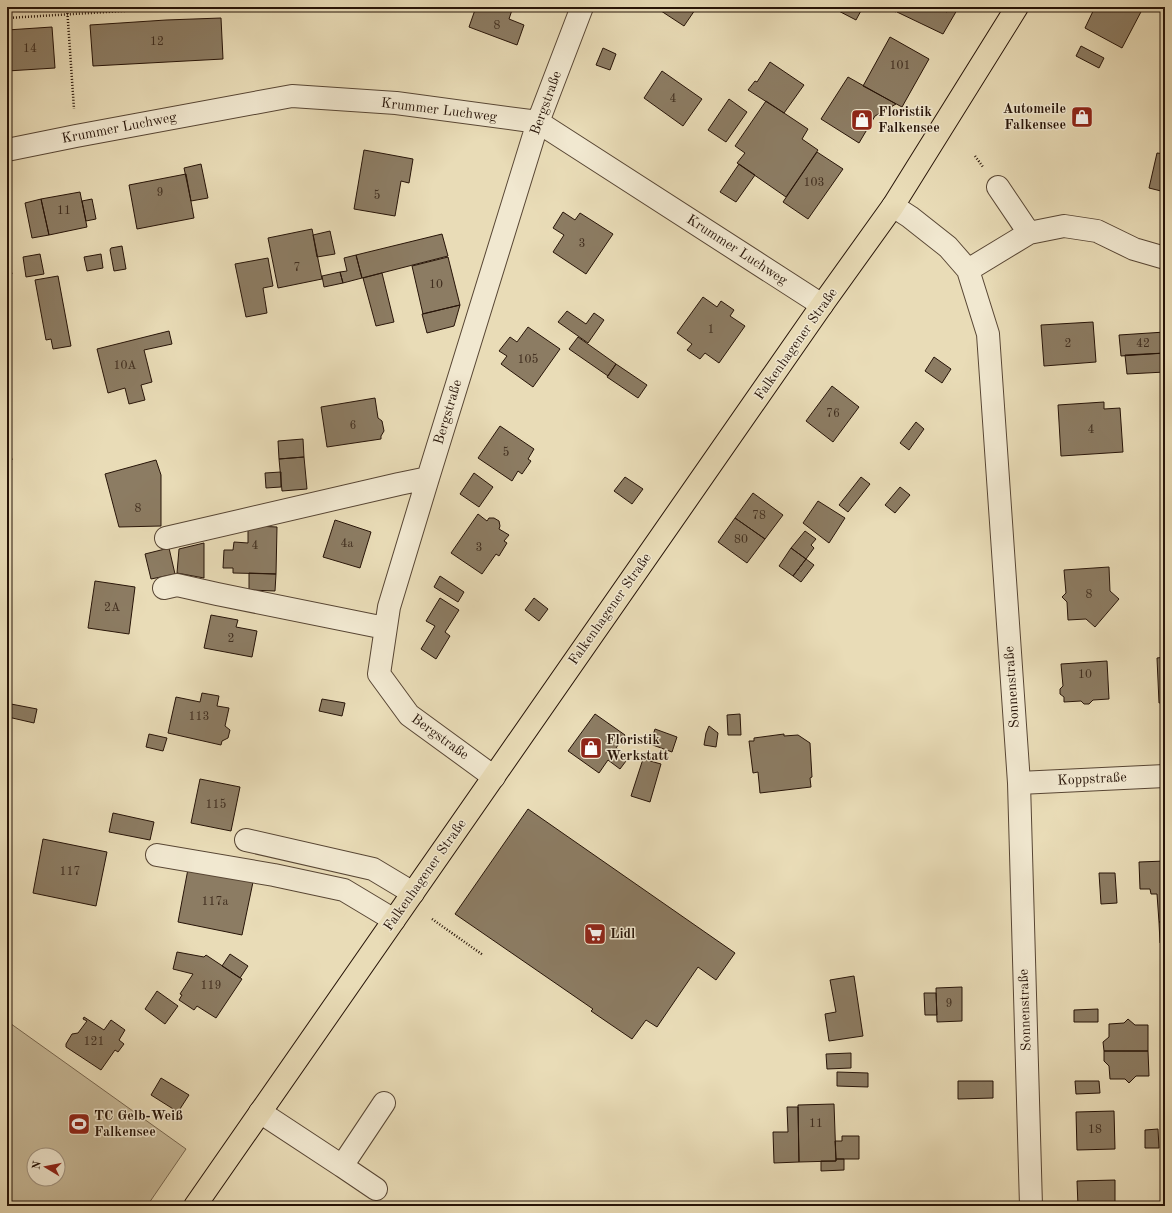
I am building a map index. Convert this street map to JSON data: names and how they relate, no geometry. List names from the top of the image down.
{
  "streets": {
    "main road": ["Falkenhagener Straße"],
    "street": [
      "Bergstraße",
      "Krummer Luchweg",
      "Sonnenstraße",
      "Koppstraße"
    ]
  },
  "crossings": [
    ["Bergstraße", "Krummer Luchweg"],
    ["Bergstraße", "Falkenhagener Straße"],
    ["Krummer Luchweg", "Falkenhagener Straße"],
    ["Falkenhagener Straße", "Sonnenstraße"],
    ["Sonnenstraße", "Koppstraße"]
  ],
  "places": {
    "shop": ["Automeile Falkensee", "Floristik Falkensee", "Floristik Werkstatt"],
    "supermarket": ["Lidl"],
    "sports": ["TC Gelb-Weiß Falkensee"]
  },
  "house_numbers": [
    "8",
    "12",
    "14",
    "101",
    "4",
    "103",
    "9",
    "5",
    "11",
    "3",
    "7",
    "10",
    "1",
    "2",
    "42",
    "105",
    "10A",
    "76",
    "6",
    "4",
    "5",
    "8",
    "78",
    "80",
    "4a",
    "4",
    "3",
    "8",
    "2A",
    "2",
    "10",
    "113",
    "115",
    "117",
    "117a",
    "119",
    "9",
    "121",
    "11",
    "18"
  ],
  "north": "left"
}
